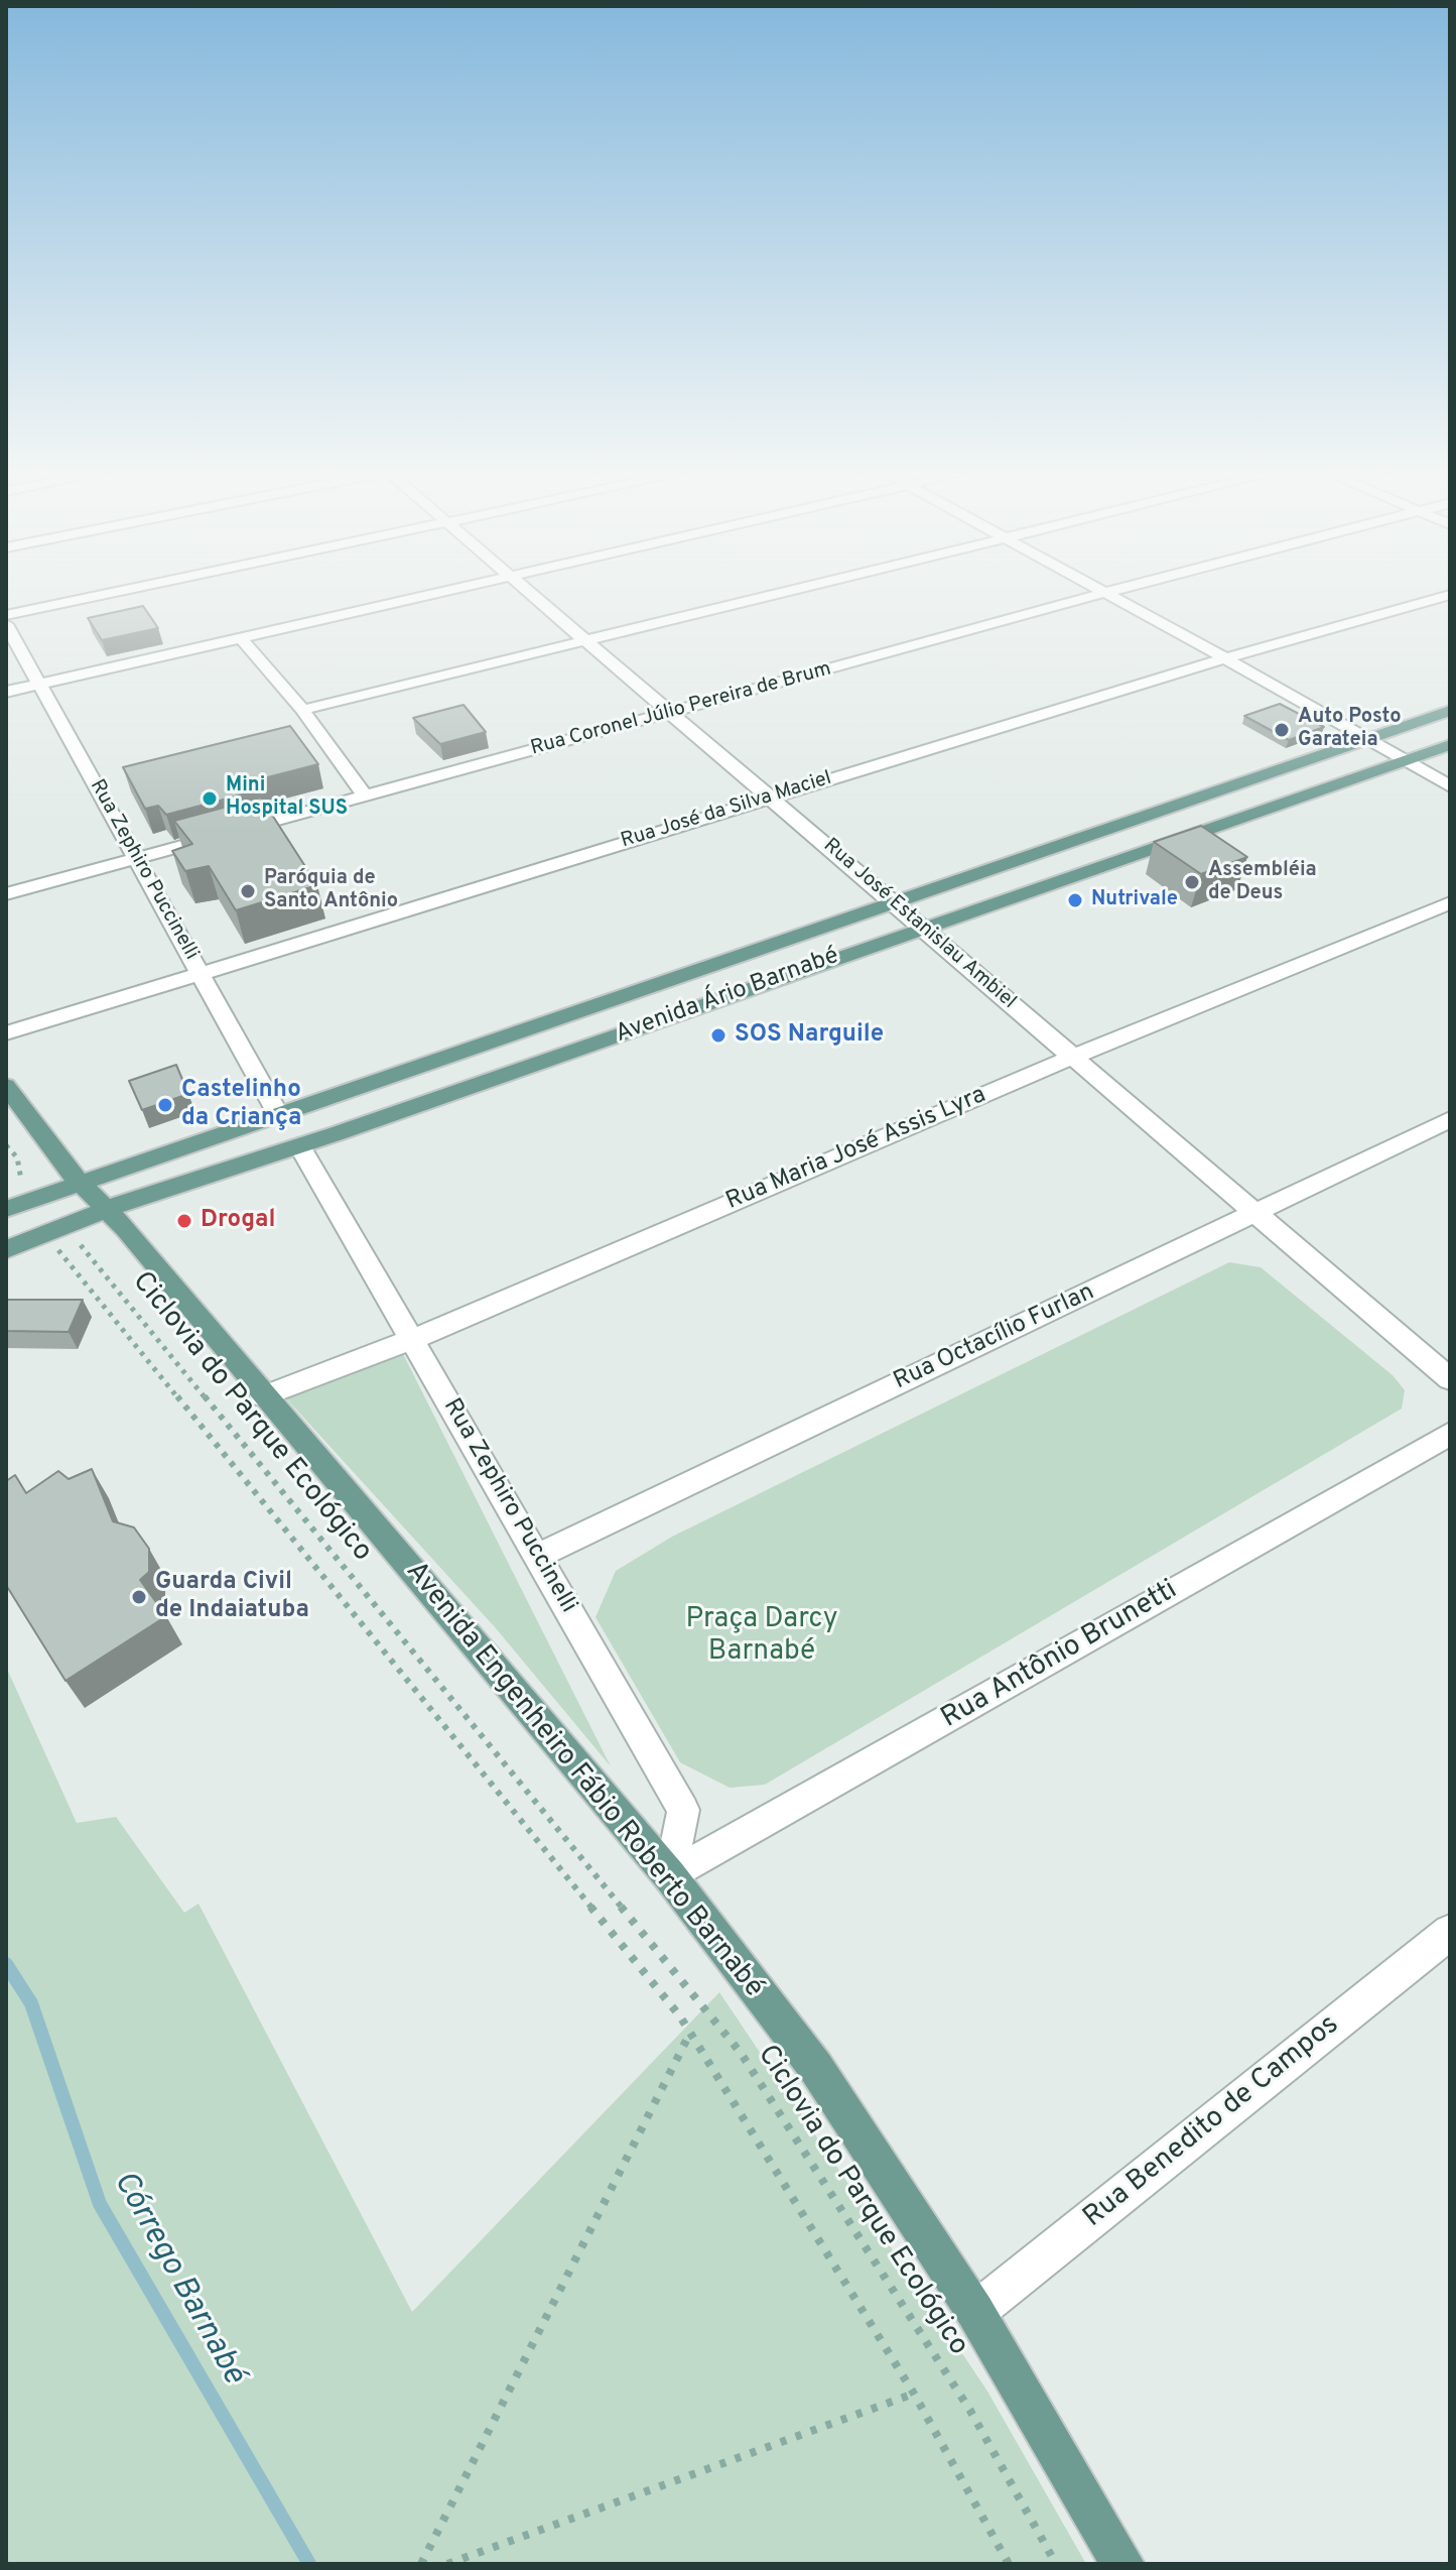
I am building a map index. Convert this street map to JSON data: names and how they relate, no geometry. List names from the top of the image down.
{
  "streets": {
    "main road": ["Avenida Ário Barnabé", "Avenida Engenheiro Fábio Roberto Barnabé"],
    "street": [
      "Rua Coronel Júlio Pereira de Brum",
      "Rua José da Silva Maciel",
      "Rua Zephiro Puccinelli",
      "Rua José Estanislau Ambiel",
      "Rua Maria José Assis Lyra",
      "Rua Octacílio Furlan",
      "Rua Antônio Brunetti",
      "Rua Benedito de Campos"
    ],
    "path": ["Ciclovia do Parque Ecológico"]
  },
  "crossings": [
    ["Rua Coronel Júlio Pereira de Brum", "Rua Zephiro Puccinelli"],
    ["Rua Coronel Júlio Pereira de Brum", "Rua José Estanislau Ambiel"],
    ["Rua José da Silva Maciel", "Rua Zephiro Puccinelli"],
    ["Rua José da Silva Maciel", "Rua José Estanislau Ambiel"],
    ["Rua Zephiro Puccinelli", "Avenida Ário Barnabé"],
    ["Rua Zephiro Puccinelli", "Rua Maria José Assis Lyra"],
    ["Rua Zephiro Puccinelli", "Rua Octacílio Furlan"],
    ["Rua Zephiro Puccinelli", "Rua Antônio Brunetti"],
    ["Rua Zephiro Puccinelli", "Avenida Engenheiro Fábio Roberto Barnabé"],
    ["Rua José Estanislau Ambiel", "Avenida Ário Barnabé"],
    ["Rua José Estanislau Ambiel", "Rua Maria José Assis Lyra"],
    ["Rua José Estanislau Ambiel", "Rua Octacílio Furlan"],
    ["Avenida Ário Barnabé", "Avenida Engenheiro Fábio Roberto Barnabé"],
    ["Rua Maria José Assis Lyra", "Avenida Engenheiro Fábio Roberto Barnabé"],
    ["Rua Antônio Brunetti", "Avenida Engenheiro Fábio Roberto Barnabé"],
    ["Avenida Engenheiro Fábio Roberto Barnabé", "Rua Benedito de Campos"]
  ],
  "water": ["Córrego Barnabé"],
  "parks": ["Praça Darcy Barnabé"],
  "places": [
    "Auto Posto Garateia",
    "Mini Hospital SUS",
    "Assembléia de Deus",
    "Paróquia de Santo Antônio",
    "Nutrivale",
    "SOS Narguile",
    "Castelinho da Criança",
    "Drogal",
    "Guarda Civil de Indaiatuba"
  ]
}
